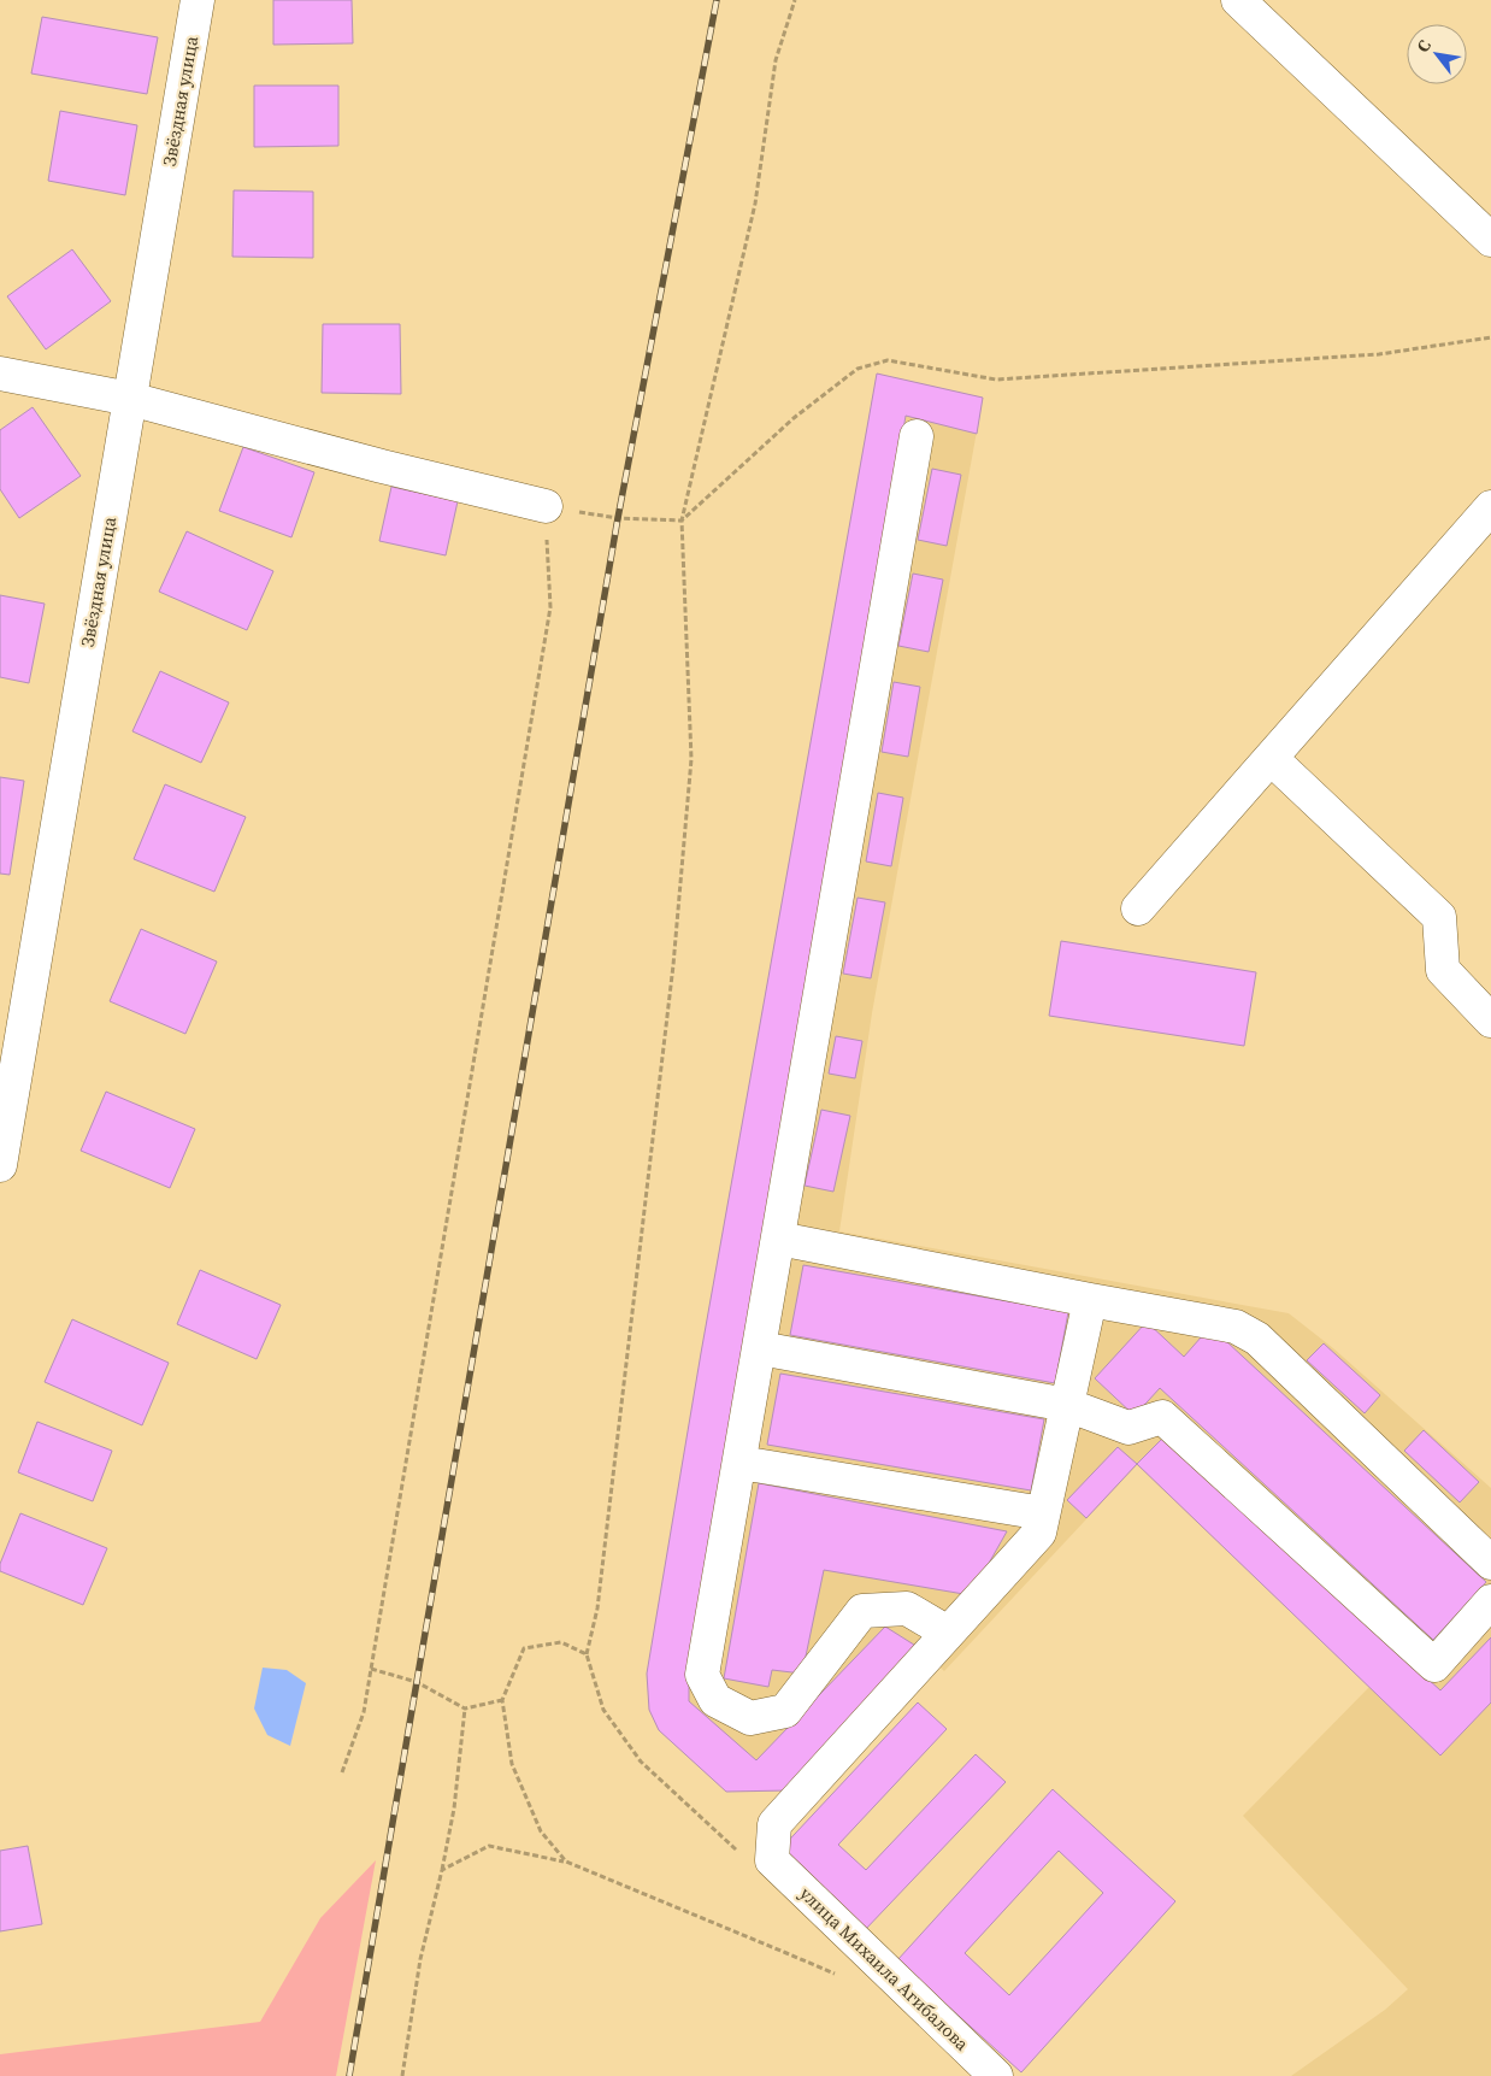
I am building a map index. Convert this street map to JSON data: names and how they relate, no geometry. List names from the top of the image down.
{
  "streets": {
    "street": ["Звёздная улица", "улица Михаила Агибалова"]
  },
  "north": "top left"
}
